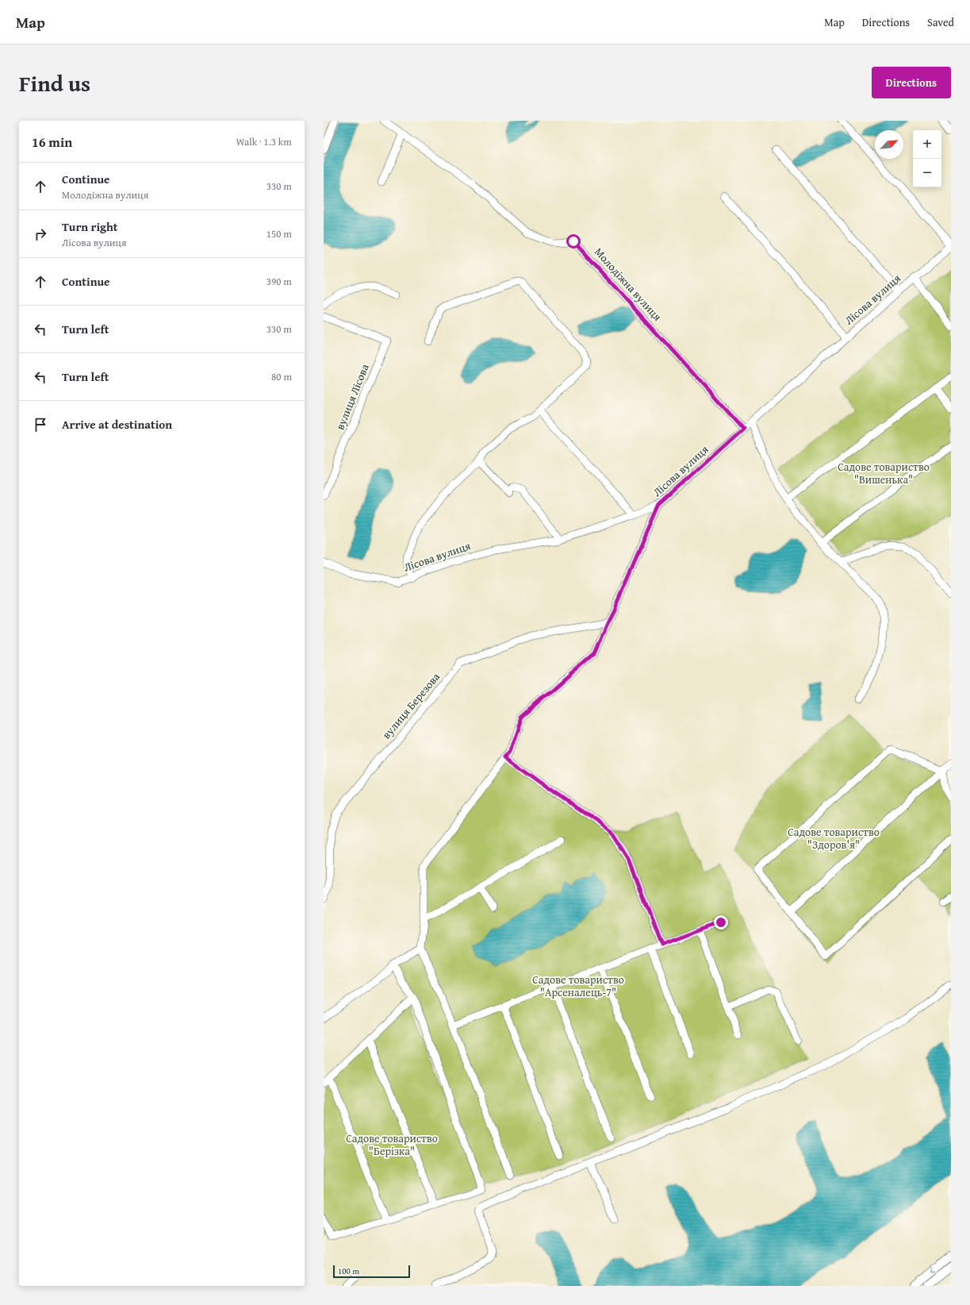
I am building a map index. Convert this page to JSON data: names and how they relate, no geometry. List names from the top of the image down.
{
  "streets": {
    "street": [
      "Молодіжна вулиця",
      "Лісова вулиця",
      "вулиця Лісова",
      "вулиця Березова"
    ]
  },
  "crossings": [
    ["Молодіжна вулиця", "Лісова вулиця"]
  ],
  "parks": [
    "Садове товариство \"Вишенька\"",
    "Садове товариство \"Здоров'я\"",
    "Садове товариство \"Арсеналець-7\"",
    "Садове товариство \"Берізка\""
  ],
  "scale_bar": "100 m",
  "north": "top right",
  "page": {
    "header": "Map",
    "nav": ["Map", "Directions", "Saved"],
    "title": "Find us",
    "buttons": "Directions",
    "heading": ["16 min", "Walk · 1.3 km"],
    "map_buttons": ["+", "−"],
    "list": [
      ["Continue", "Молодіжна вулиця", "330 m"],
      ["Turn right", "Лісова вулиця", "150 m"],
      ["Continue", "390 m"],
      ["Turn left", "330 m"],
      ["Turn left", "80 m"],
      "Arrive at destination"
    ],
    "scale": "100 m"
  }
}
